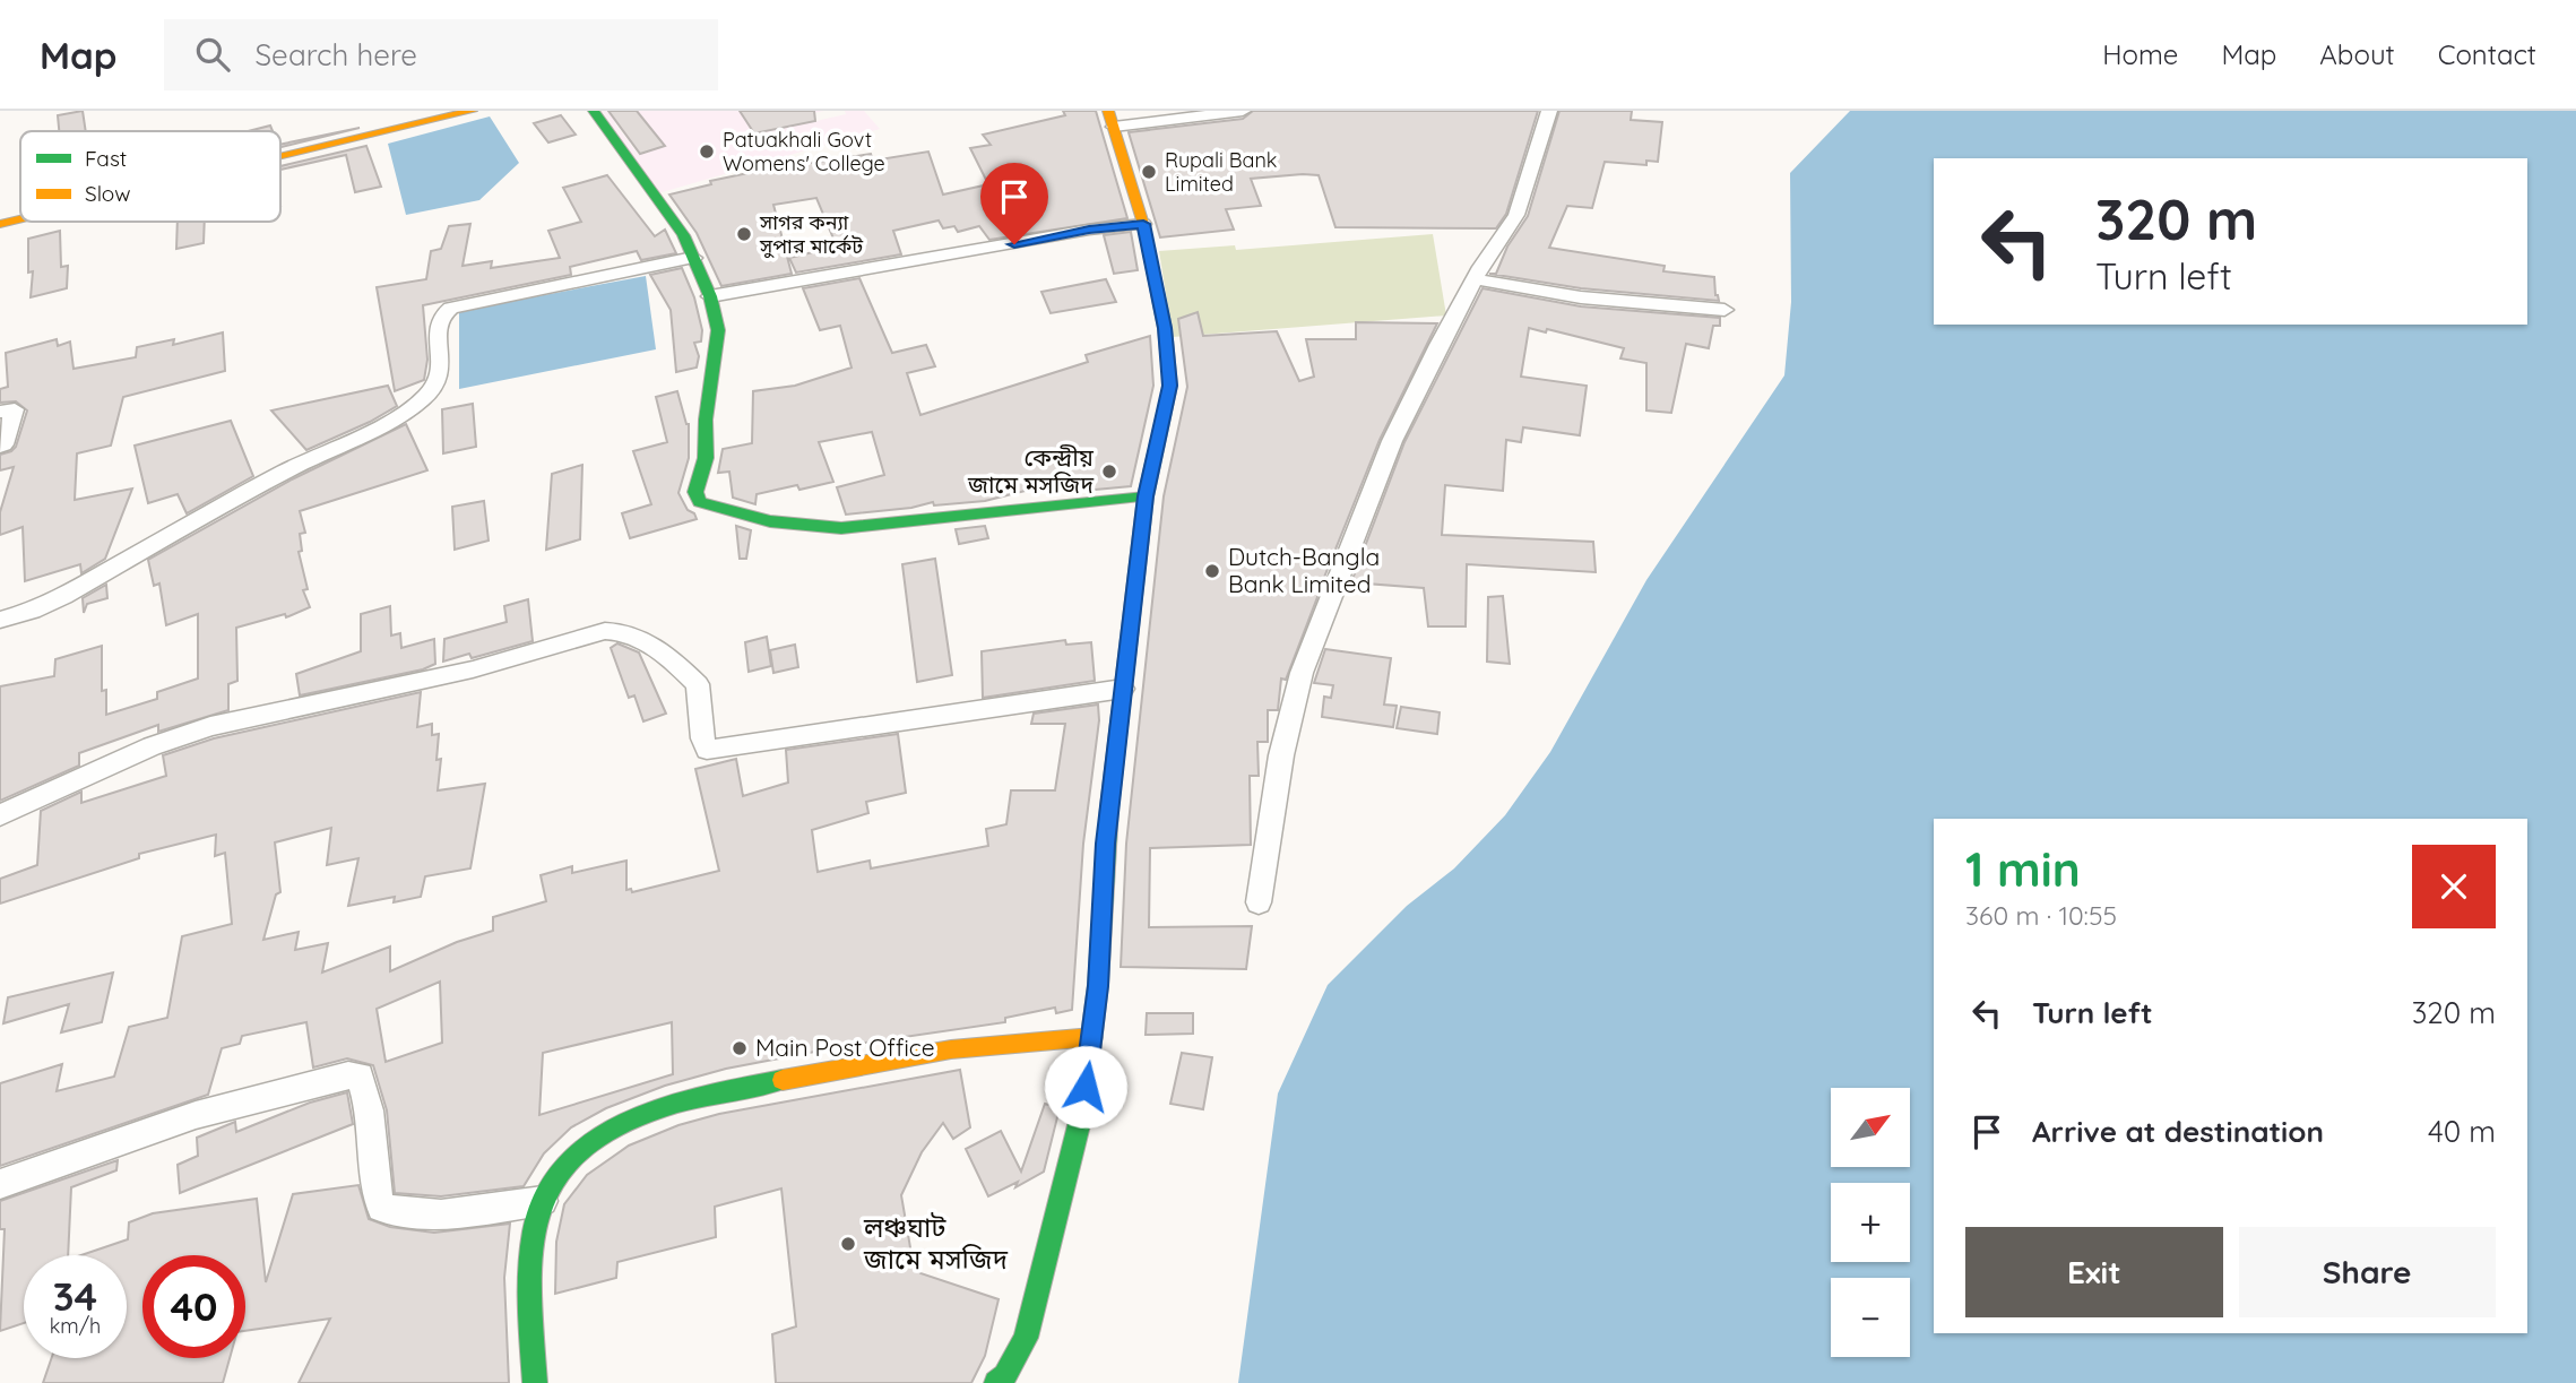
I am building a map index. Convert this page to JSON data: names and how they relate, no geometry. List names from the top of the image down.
{
  "places": [
    "Patuakhali Govt Womens' College",
    "Rupali Bank Limited",
    "সাগর কন্যা সুপার মার্কেট",
    "কেন্দ্রীয় জামে মসজিদ",
    "Dutch-Bangla Bank Limited",
    "Main Post Office",
    "লঞ্চঘাট জামে মসজিদ"
  ],
  "legend": ["Fast", "Slow"],
  "north": "top right",
  "page": {
    "header": "Map",
    "search": "Search here",
    "nav": [
      "Home",
      "Map",
      "About",
      "Contact"
    ],
    "turn": ["320 m", "Turn left"],
    "heading": ["1 min", "360 m · 10:55"],
    "list": [
      {
        "name": "Turn left",
        "value": "320 m"
      },
      {
        "name": "Arrive at destination",
        "value": "40 m"
      }
    ],
    "map_buttons": ["+", "−"],
    "buttons": ["Exit", "Share"],
    "speed": "34 km/h",
    "limit": "40"
  }
}
